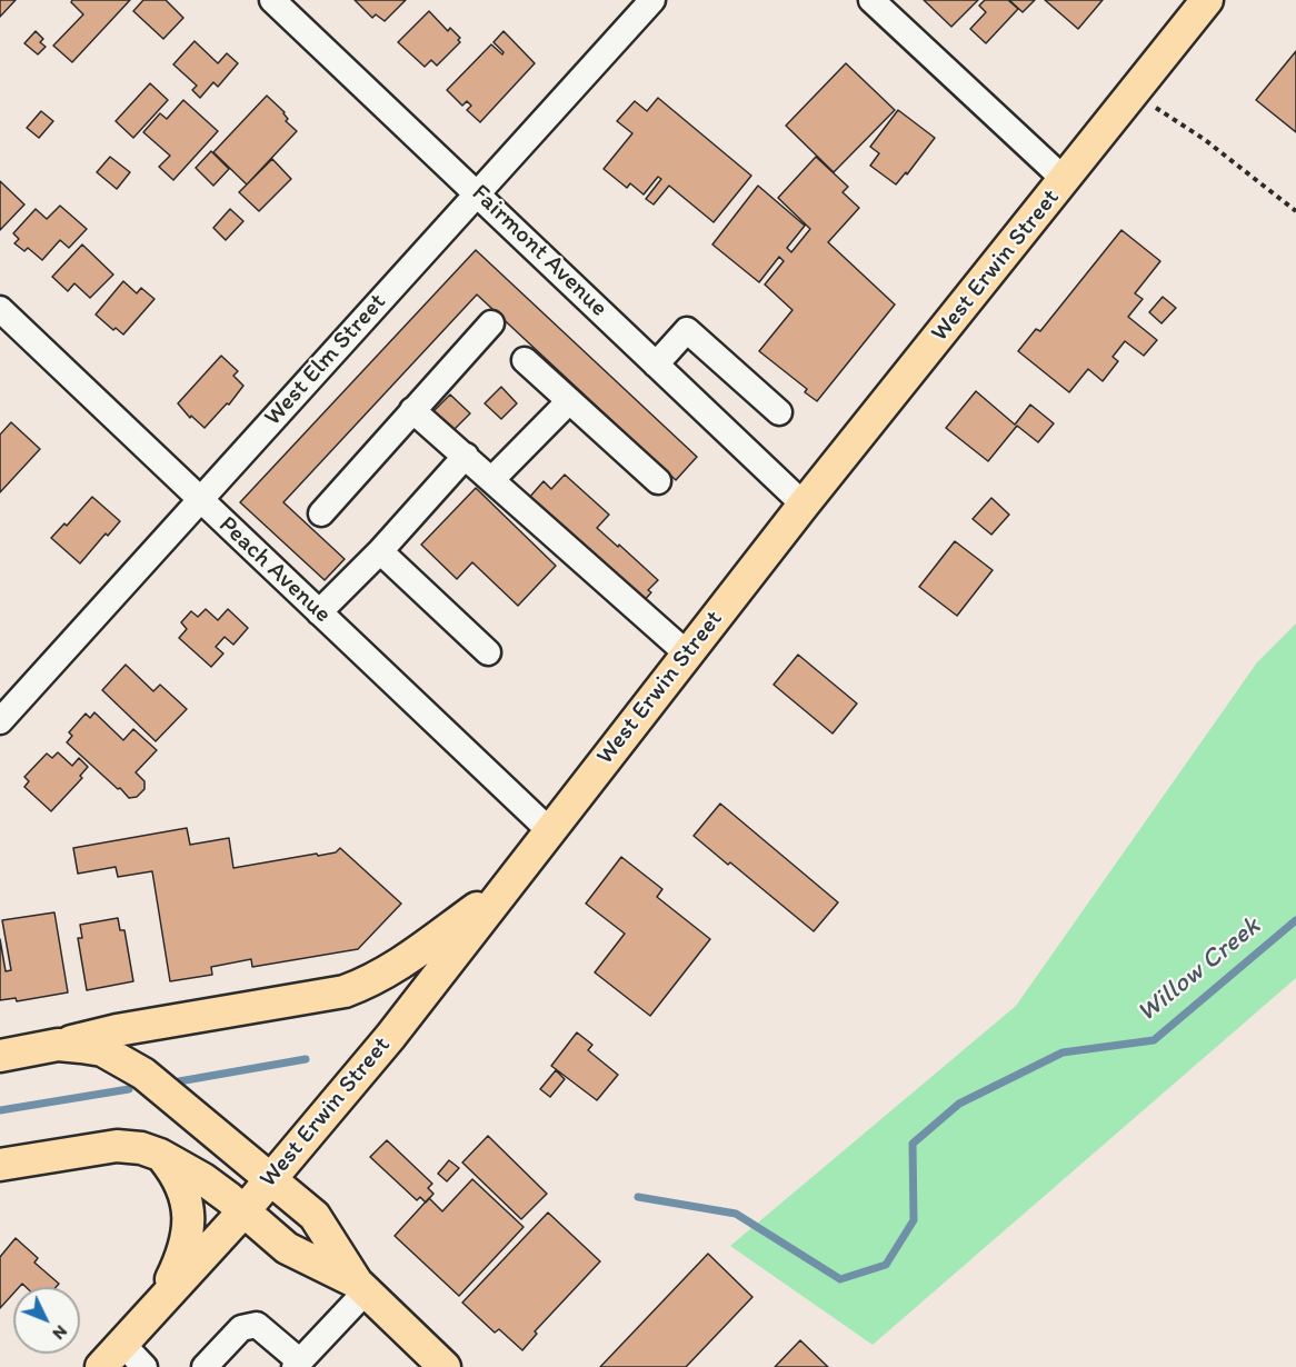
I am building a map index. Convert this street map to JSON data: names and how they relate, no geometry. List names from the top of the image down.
{
  "streets": {
    "main road": ["West Erwin Street"],
    "street": ["Fairmont Avenue", "West Elm Street", "Peach Avenue"]
  },
  "crossings": [
    ["Fairmont Avenue", "West Erwin Street"],
    ["Fairmont Avenue", "West Elm Street"],
    ["West Erwin Street", "Peach Avenue"],
    ["West Elm Street", "Peach Avenue"]
  ],
  "water": ["Willow Creek"],
  "north": "bottom right"
}
